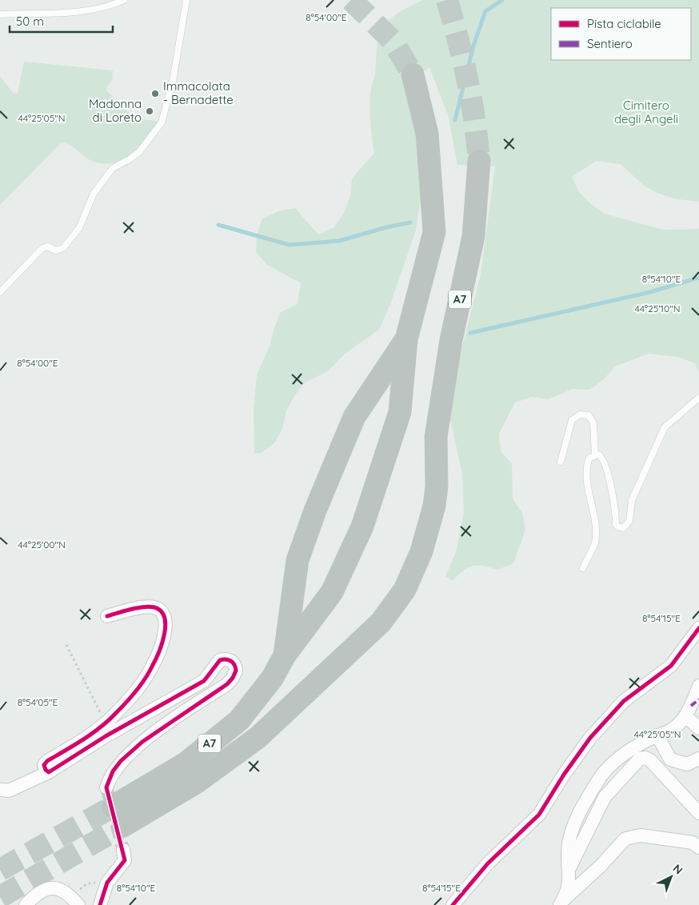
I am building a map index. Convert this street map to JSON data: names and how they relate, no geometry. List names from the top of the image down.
{
  "streets": {
    "highway": ["A7"]
  },
  "parks": ["Cimitero degli Angeli"],
  "places": ["Immacolata - Bernadette", "Madonna di Loreto"],
  "legend": ["Pista ciclabile", "Sentiero"],
  "scale_bar": "50 m",
  "north": "top right",
  "coordinates": [
    "8°54'00\"E",
    "44°25'05\"N",
    "8°54'10\"E",
    "44°25'10\"N",
    "44°25'00\"N",
    "8°54'15\"E",
    "8°54'05\"E"
  ]
}
